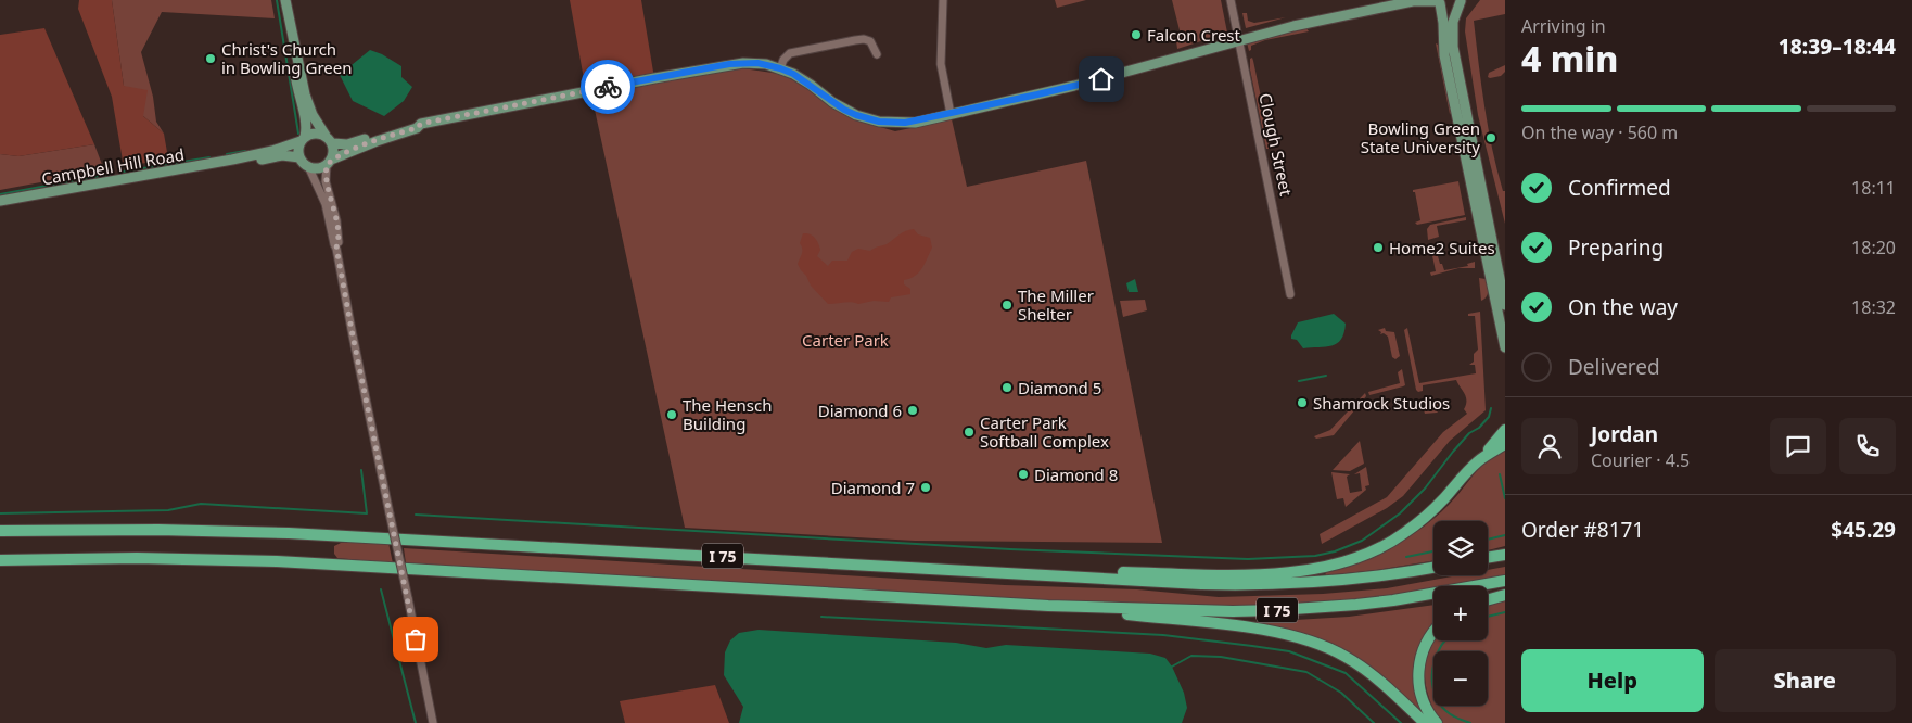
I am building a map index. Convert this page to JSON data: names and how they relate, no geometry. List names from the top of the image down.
{
  "streets": {
    "highway": ["I 75"],
    "main road": ["Campbell Hill Road"],
    "street": ["Clough Street"]
  },
  "parks": ["Carter Park"],
  "places": [
    "Falcon Crest",
    "Christ's Church in Bowling Green",
    "Bowling Green State University",
    "Home2 Suites",
    "The Miller Shelter",
    "Diamond 5",
    "Shamrock Studios",
    "Diamond 6",
    "The Hensch Building",
    "Carter Park Softball Complex",
    "Diamond 8",
    "Diamond 7"
  ],
  "page": {
    "heading": ["4 min", "Arriving in", "18:39–18:44"],
    "panel": [
      "Jordan",
      "Courier · 4.5",
      "Order #8171",
      "$45.29"
    ],
    "bar": "On the way · 560 m",
    "list": [
      ["Confirmed", "18:11"],
      ["Preparing", "18:20"],
      ["On the way", "18:32"],
      "Delivered"
    ],
    "map_buttons": ["+", "−"],
    "buttons": ["Help", "Share"]
  }
}
